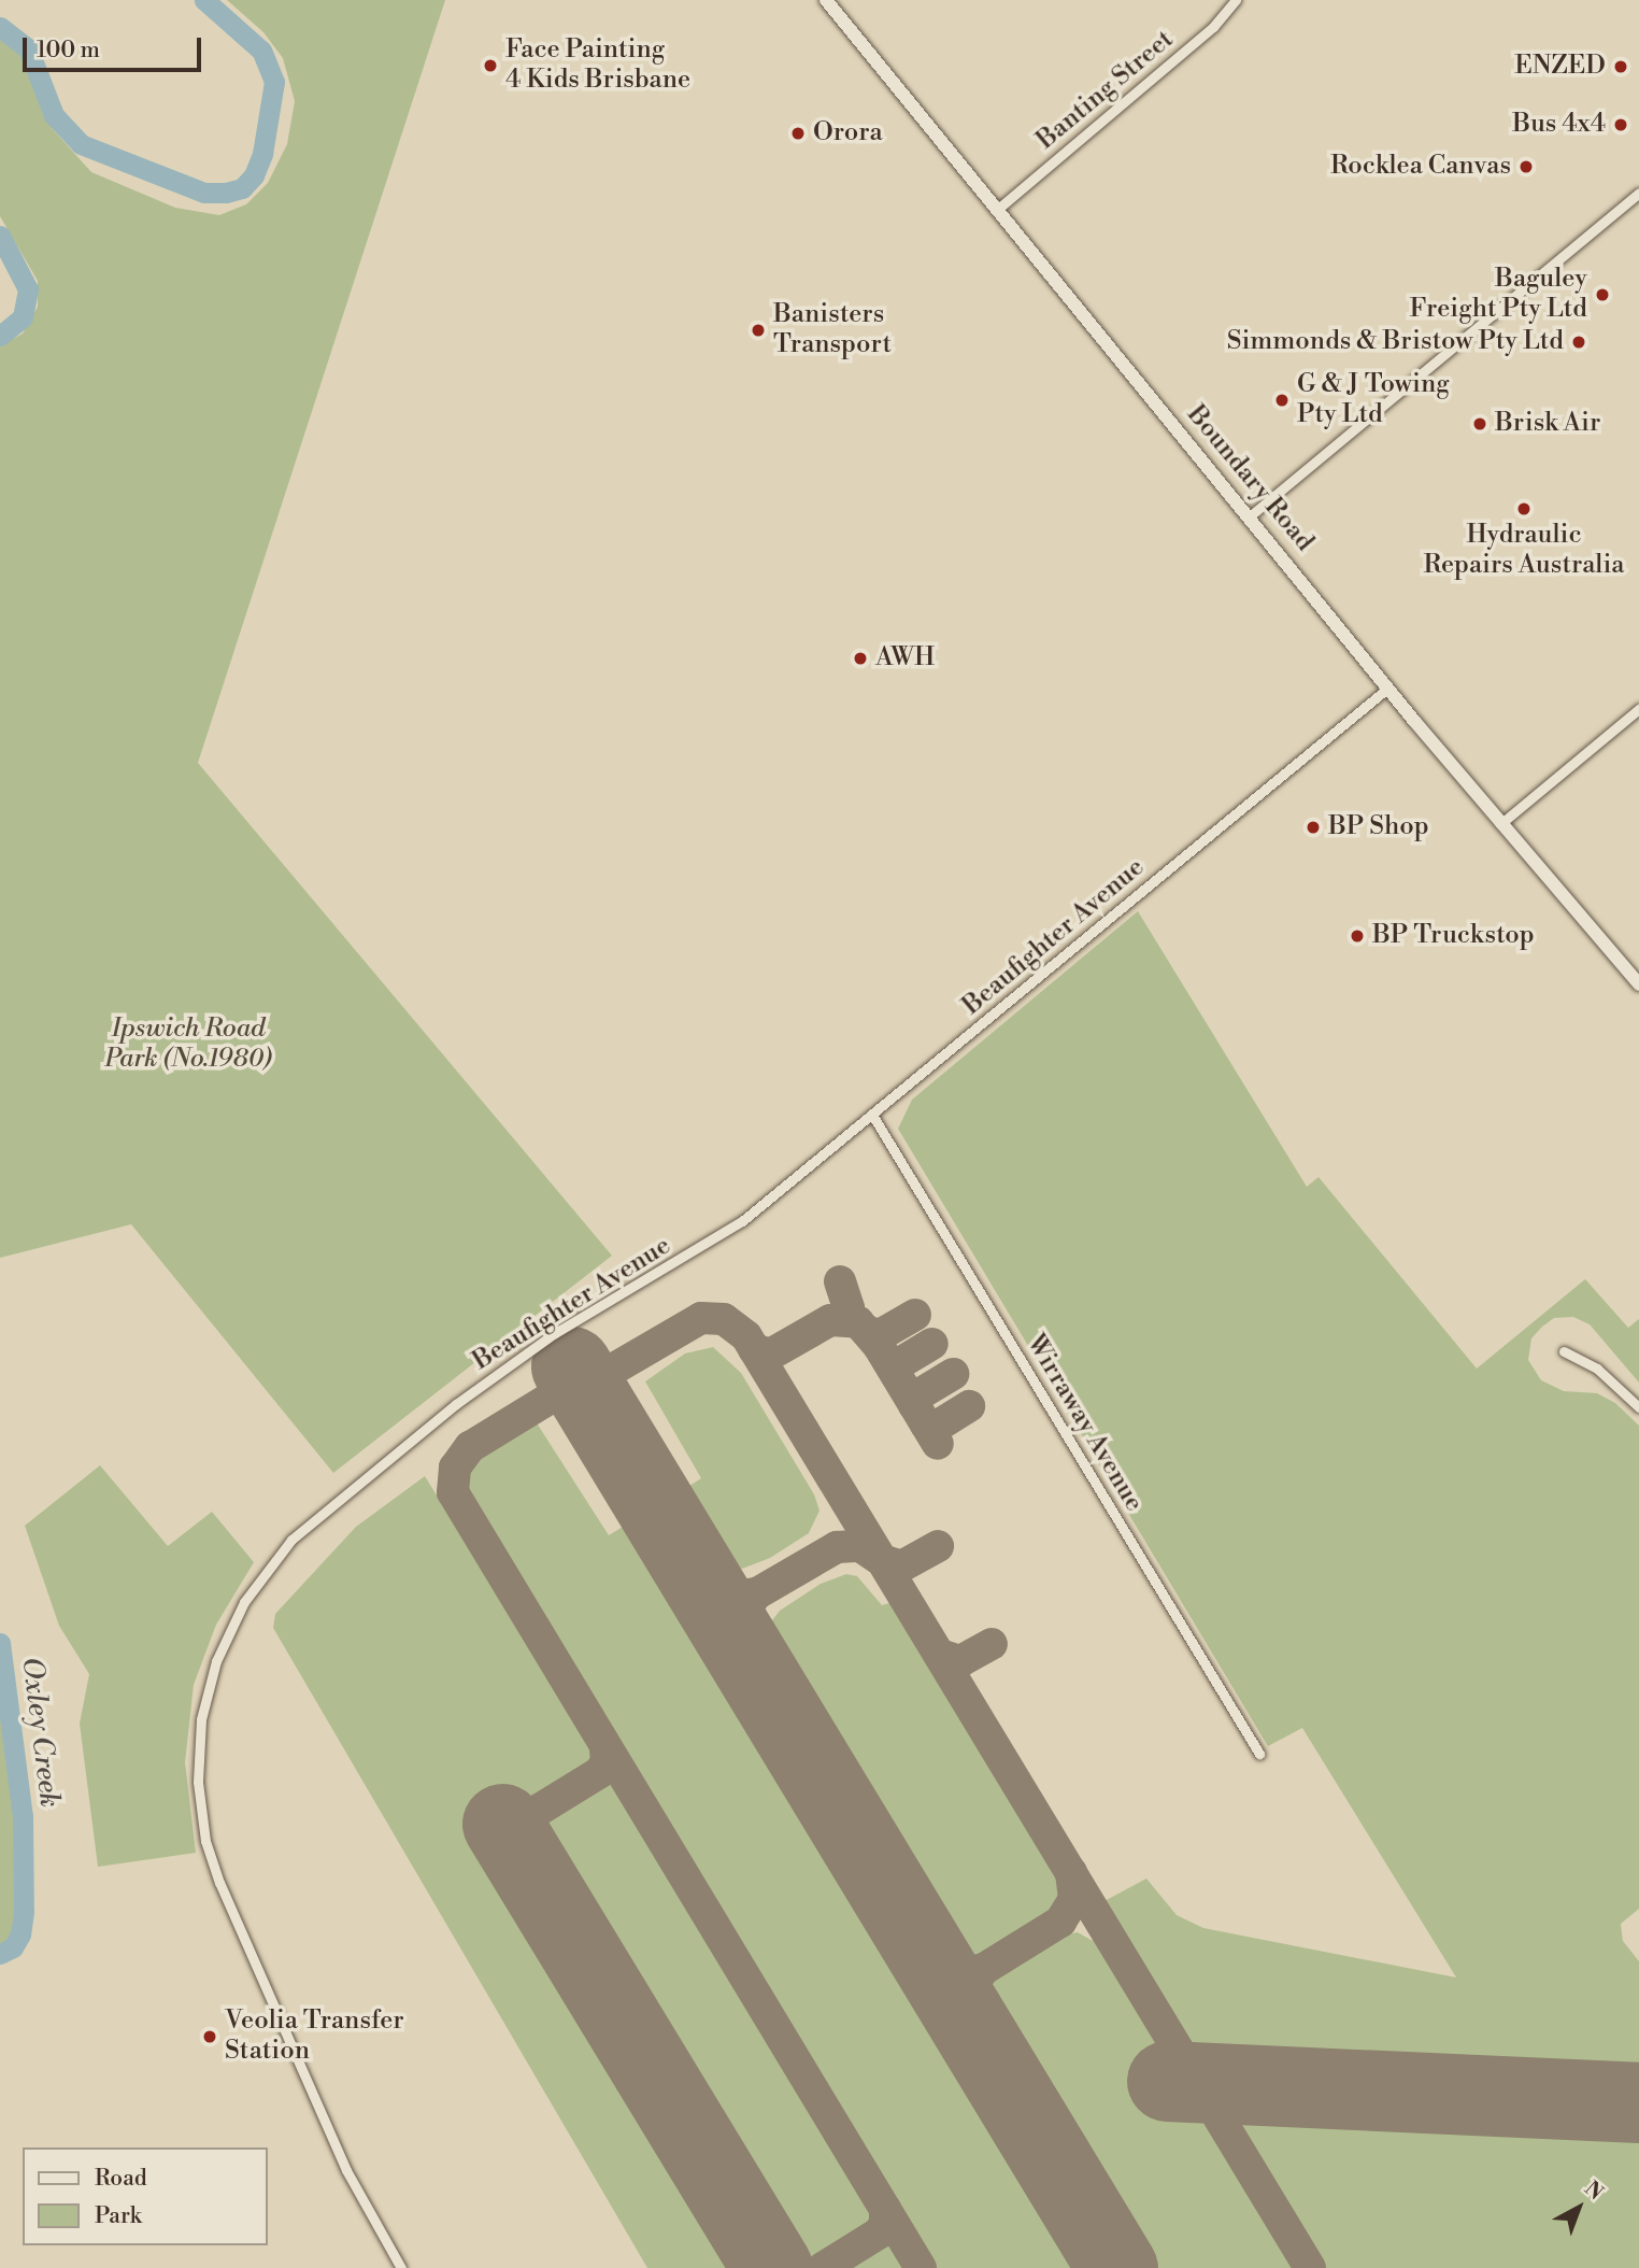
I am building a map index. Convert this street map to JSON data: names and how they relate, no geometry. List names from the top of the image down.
{
  "streets": {
    "main road": ["Boundary Road"],
    "street": ["Banting Street", "Beaufighter Avenue", "Wirraway Avenue"]
  },
  "crossings": [
    ["Banting Street", "Boundary Road"],
    ["Boundary Road", "Beaufighter Avenue"],
    ["Beaufighter Avenue", "Wirraway Avenue"]
  ],
  "water": ["Oxley Creek"],
  "parks": ["Ipswich Road Park (No.1980)"],
  "places": [
    "Face Painting 4 Kids Brisbane",
    "ENZED",
    "Bus 4x4",
    "Orora",
    "Rocklea Canvas",
    "Baguley Freight Pty Ltd",
    "Banisters Transport",
    "Simmonds & Bristow Pty Ltd",
    "G & J Towing Pty Ltd",
    "Brisk Air",
    "Hydraulic Repairs Australia",
    "AWH",
    "BP Shop",
    "BP Truckstop",
    "Veolia Transfer Station"
  ],
  "legend": ["Road", "Park"],
  "scale_bar": "100 m",
  "north": "top right"
}
